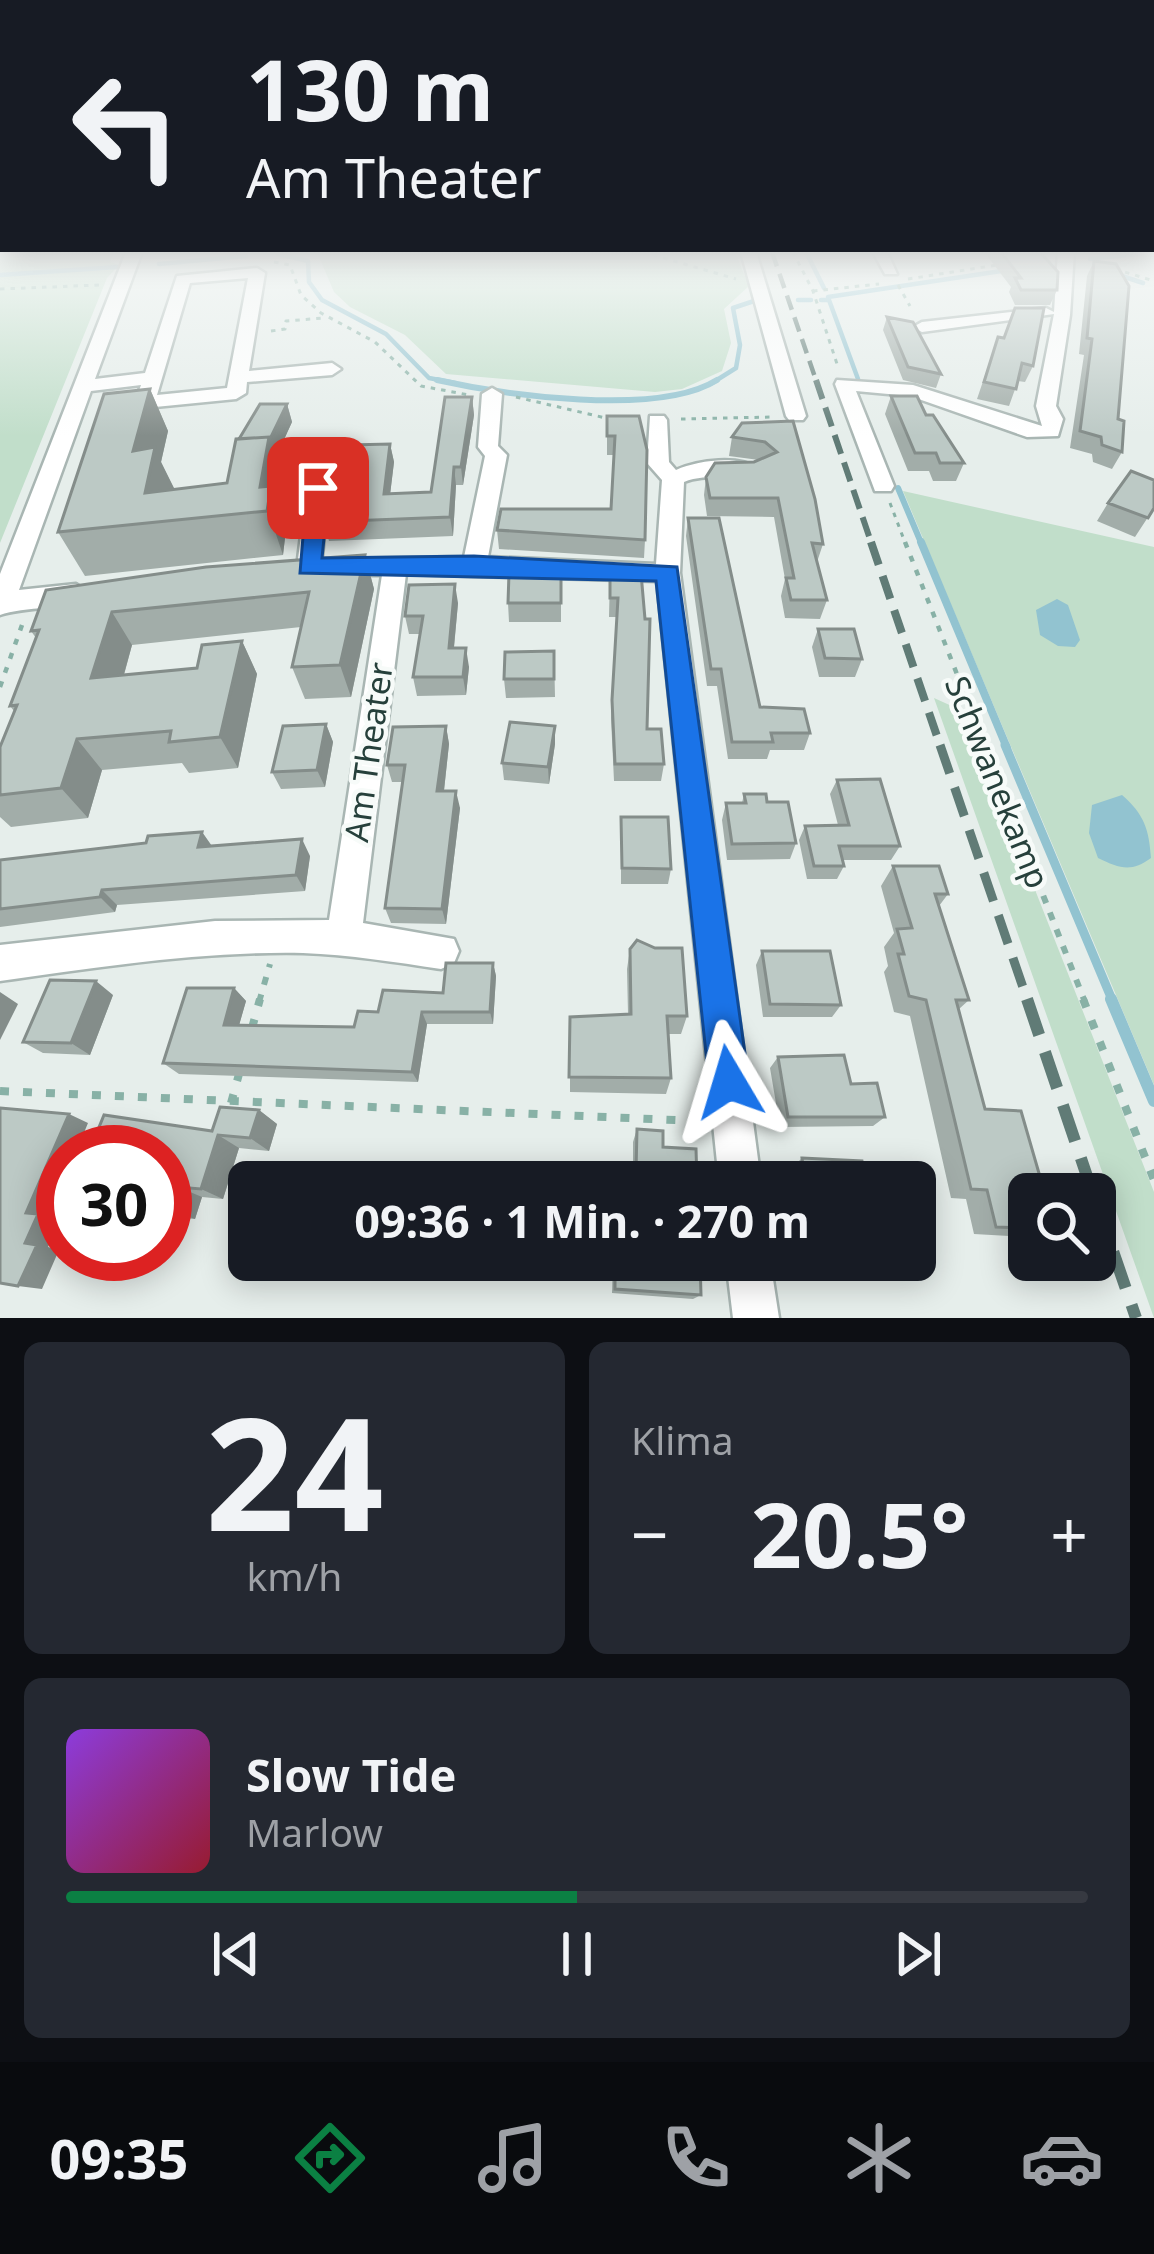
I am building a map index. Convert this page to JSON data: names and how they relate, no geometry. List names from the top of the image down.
{
  "streets": {
    "street": ["Am Theater"],
    "path": ["Schwanekamp"]
  },
  "page": {
    "turn": ["130 m", "Am Theater"],
    "limit": "30",
    "trip": "09:36 · 1 Min. · 270 m",
    "tile": [
      ["24", "km/h"],
      "Klima"
    ],
    "heat": ["−", "20.5°", "+"],
    "song": ["Slow Tide", "Marlow"],
    "tabs": "09:35"
  }
}
